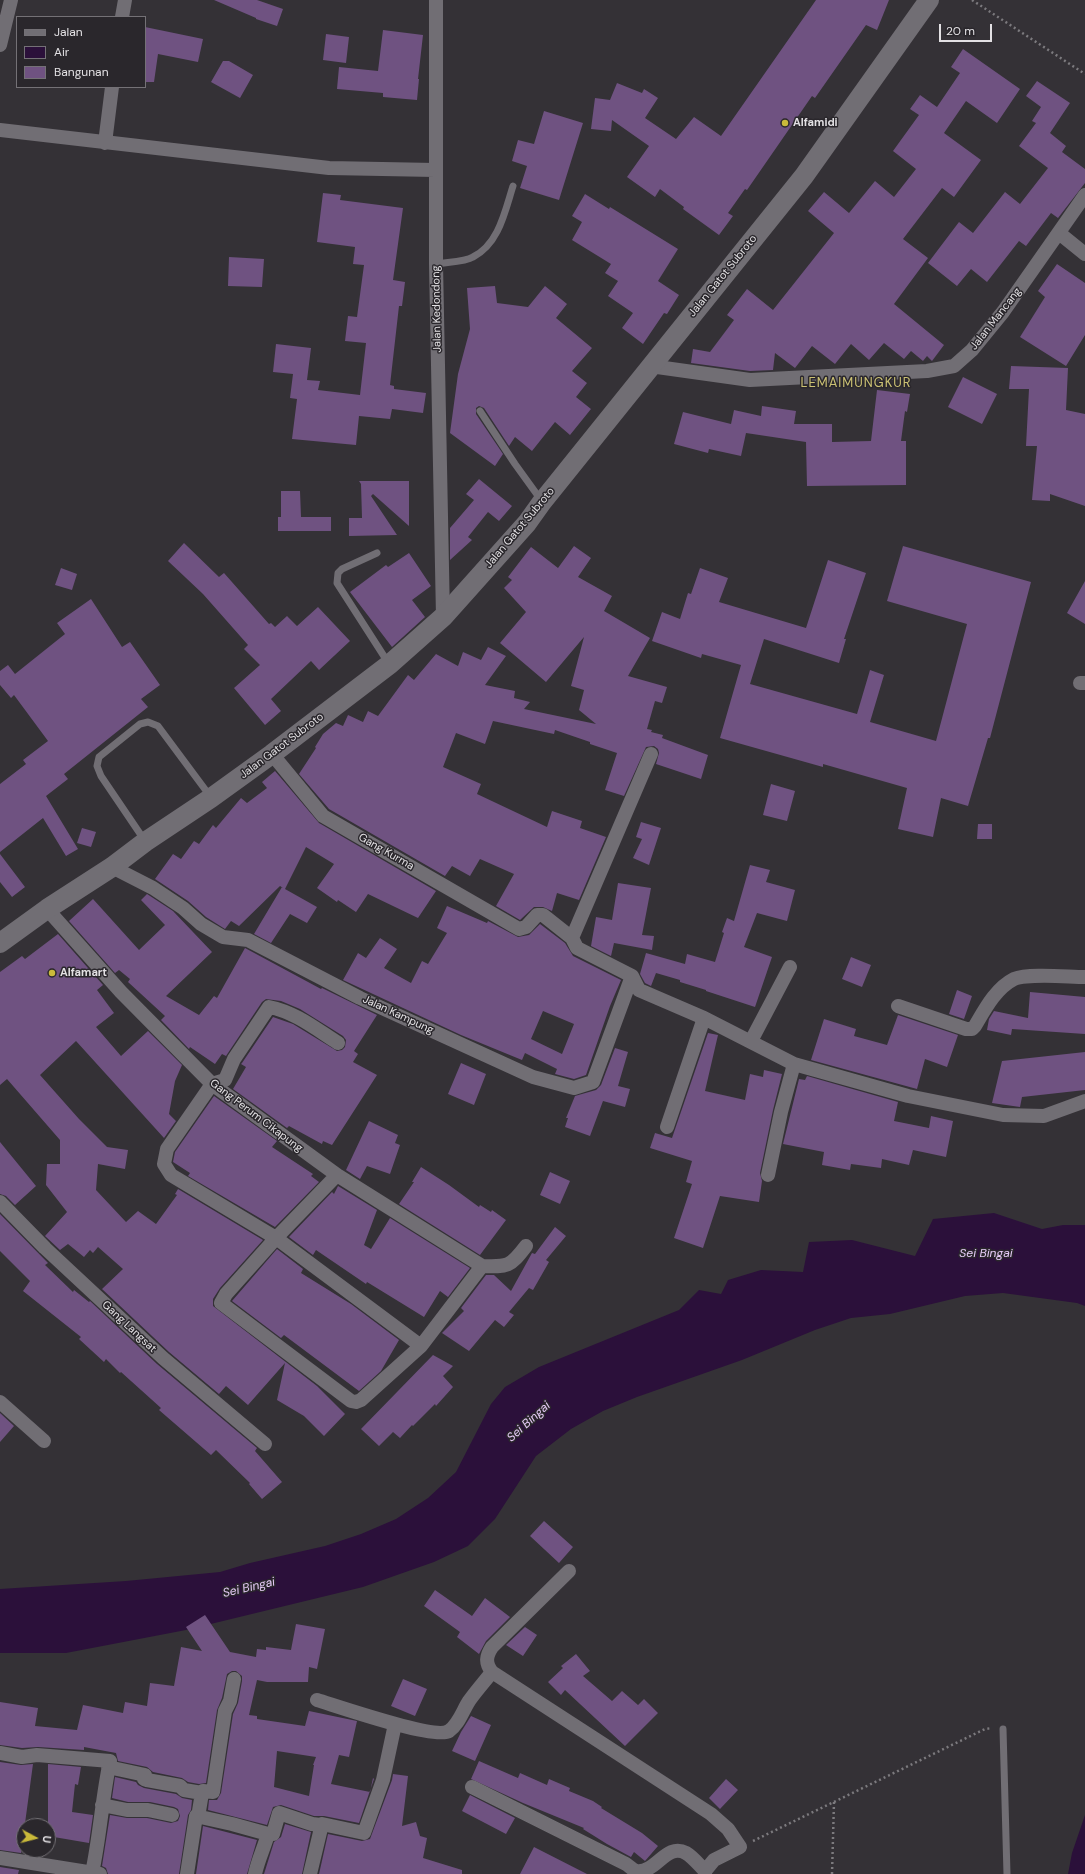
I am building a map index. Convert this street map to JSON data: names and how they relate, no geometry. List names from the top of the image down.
{
  "streets": {
    "main road": ["Jalan Gatot Subroto"],
    "street": [
      "Jalan Kedondong",
      "Jalan Mancang",
      "Gang Kurma",
      "Jalan Kampung",
      "Gang Perum Cikapung",
      "Gang Langsat"
    ]
  },
  "crossings": [
    ["Jalan Gatot Subroto", "Jalan Kedondong"],
    ["Jalan Gatot Subroto", "Jalan Mancang"],
    ["Jalan Gatot Subroto", "Gang Kurma"],
    ["Jalan Gatot Subroto", "Jalan Kampung"],
    ["Jalan Gatot Subroto", "Gang Perum Cikapung"]
  ],
  "districts": ["LEMAIMUNGKUR"],
  "water": ["Sei Bingai"],
  "places": ["Alfamidi", "Alfamart"],
  "legend": ["Jalan", "Air", "Bangunan"],
  "scale_bar": "20 m",
  "north": "right"
}
